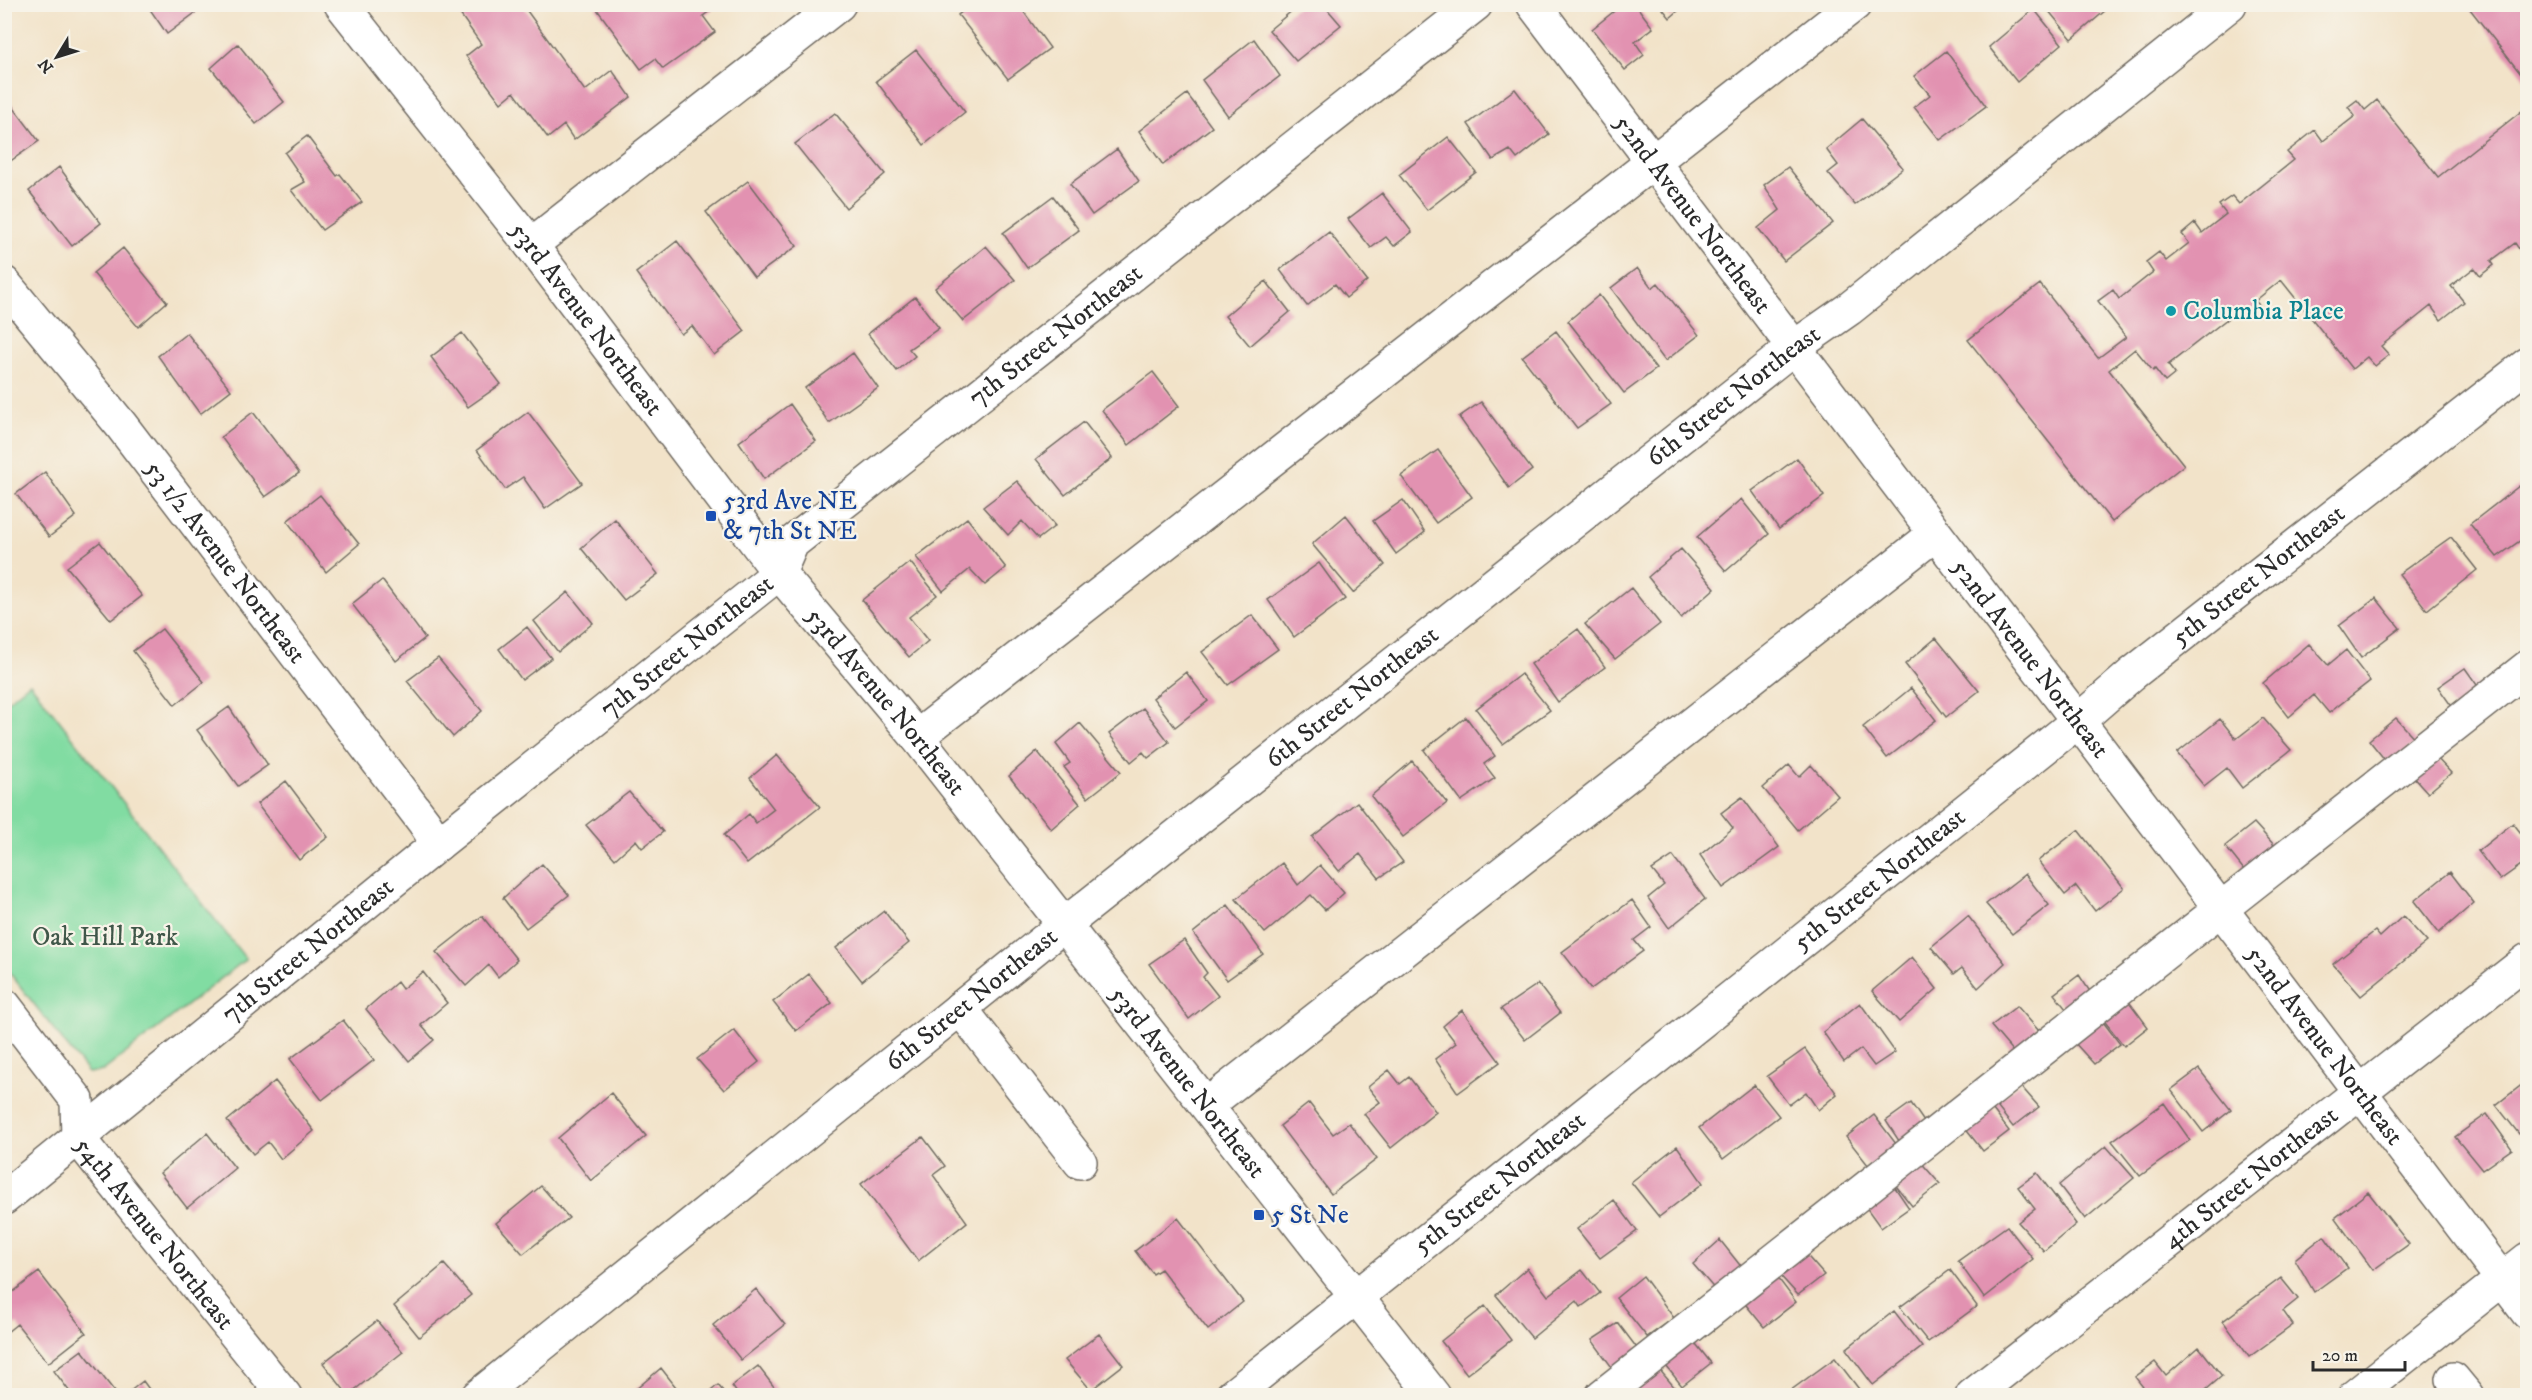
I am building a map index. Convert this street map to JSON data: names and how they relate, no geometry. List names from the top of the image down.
{
  "streets": {
    "street": [
      "52nd Avenue Northeast",
      "53rd Avenue Northeast",
      "7th Street Northeast",
      "6th Street Northeast",
      "53 1/2 Avenue Northeast",
      "5th Street Northeast",
      "4th Street Northeast",
      "54th Avenue Northeast"
    ]
  },
  "crossings": [
    ["52nd Avenue Northeast", "6th Street Northeast"],
    ["52nd Avenue Northeast", "5th Street Northeast"],
    ["52nd Avenue Northeast", "4th Street Northeast"],
    ["53rd Avenue Northeast", "7th Street Northeast"],
    ["53rd Avenue Northeast", "6th Street Northeast"],
    ["53rd Avenue Northeast", "5th Street Northeast"],
    ["7th Street Northeast", "53 1/2 Avenue Northeast"],
    ["7th Street Northeast", "54th Avenue Northeast"]
  ],
  "parks": ["Oak Hill Park"],
  "places": {
    "other": ["Columbia Place"],
    "transit": ["53rd Ave NE & 7th St NE", "5 St Ne"]
  },
  "scale_bar": "20 m",
  "north": "bottom left"
}
